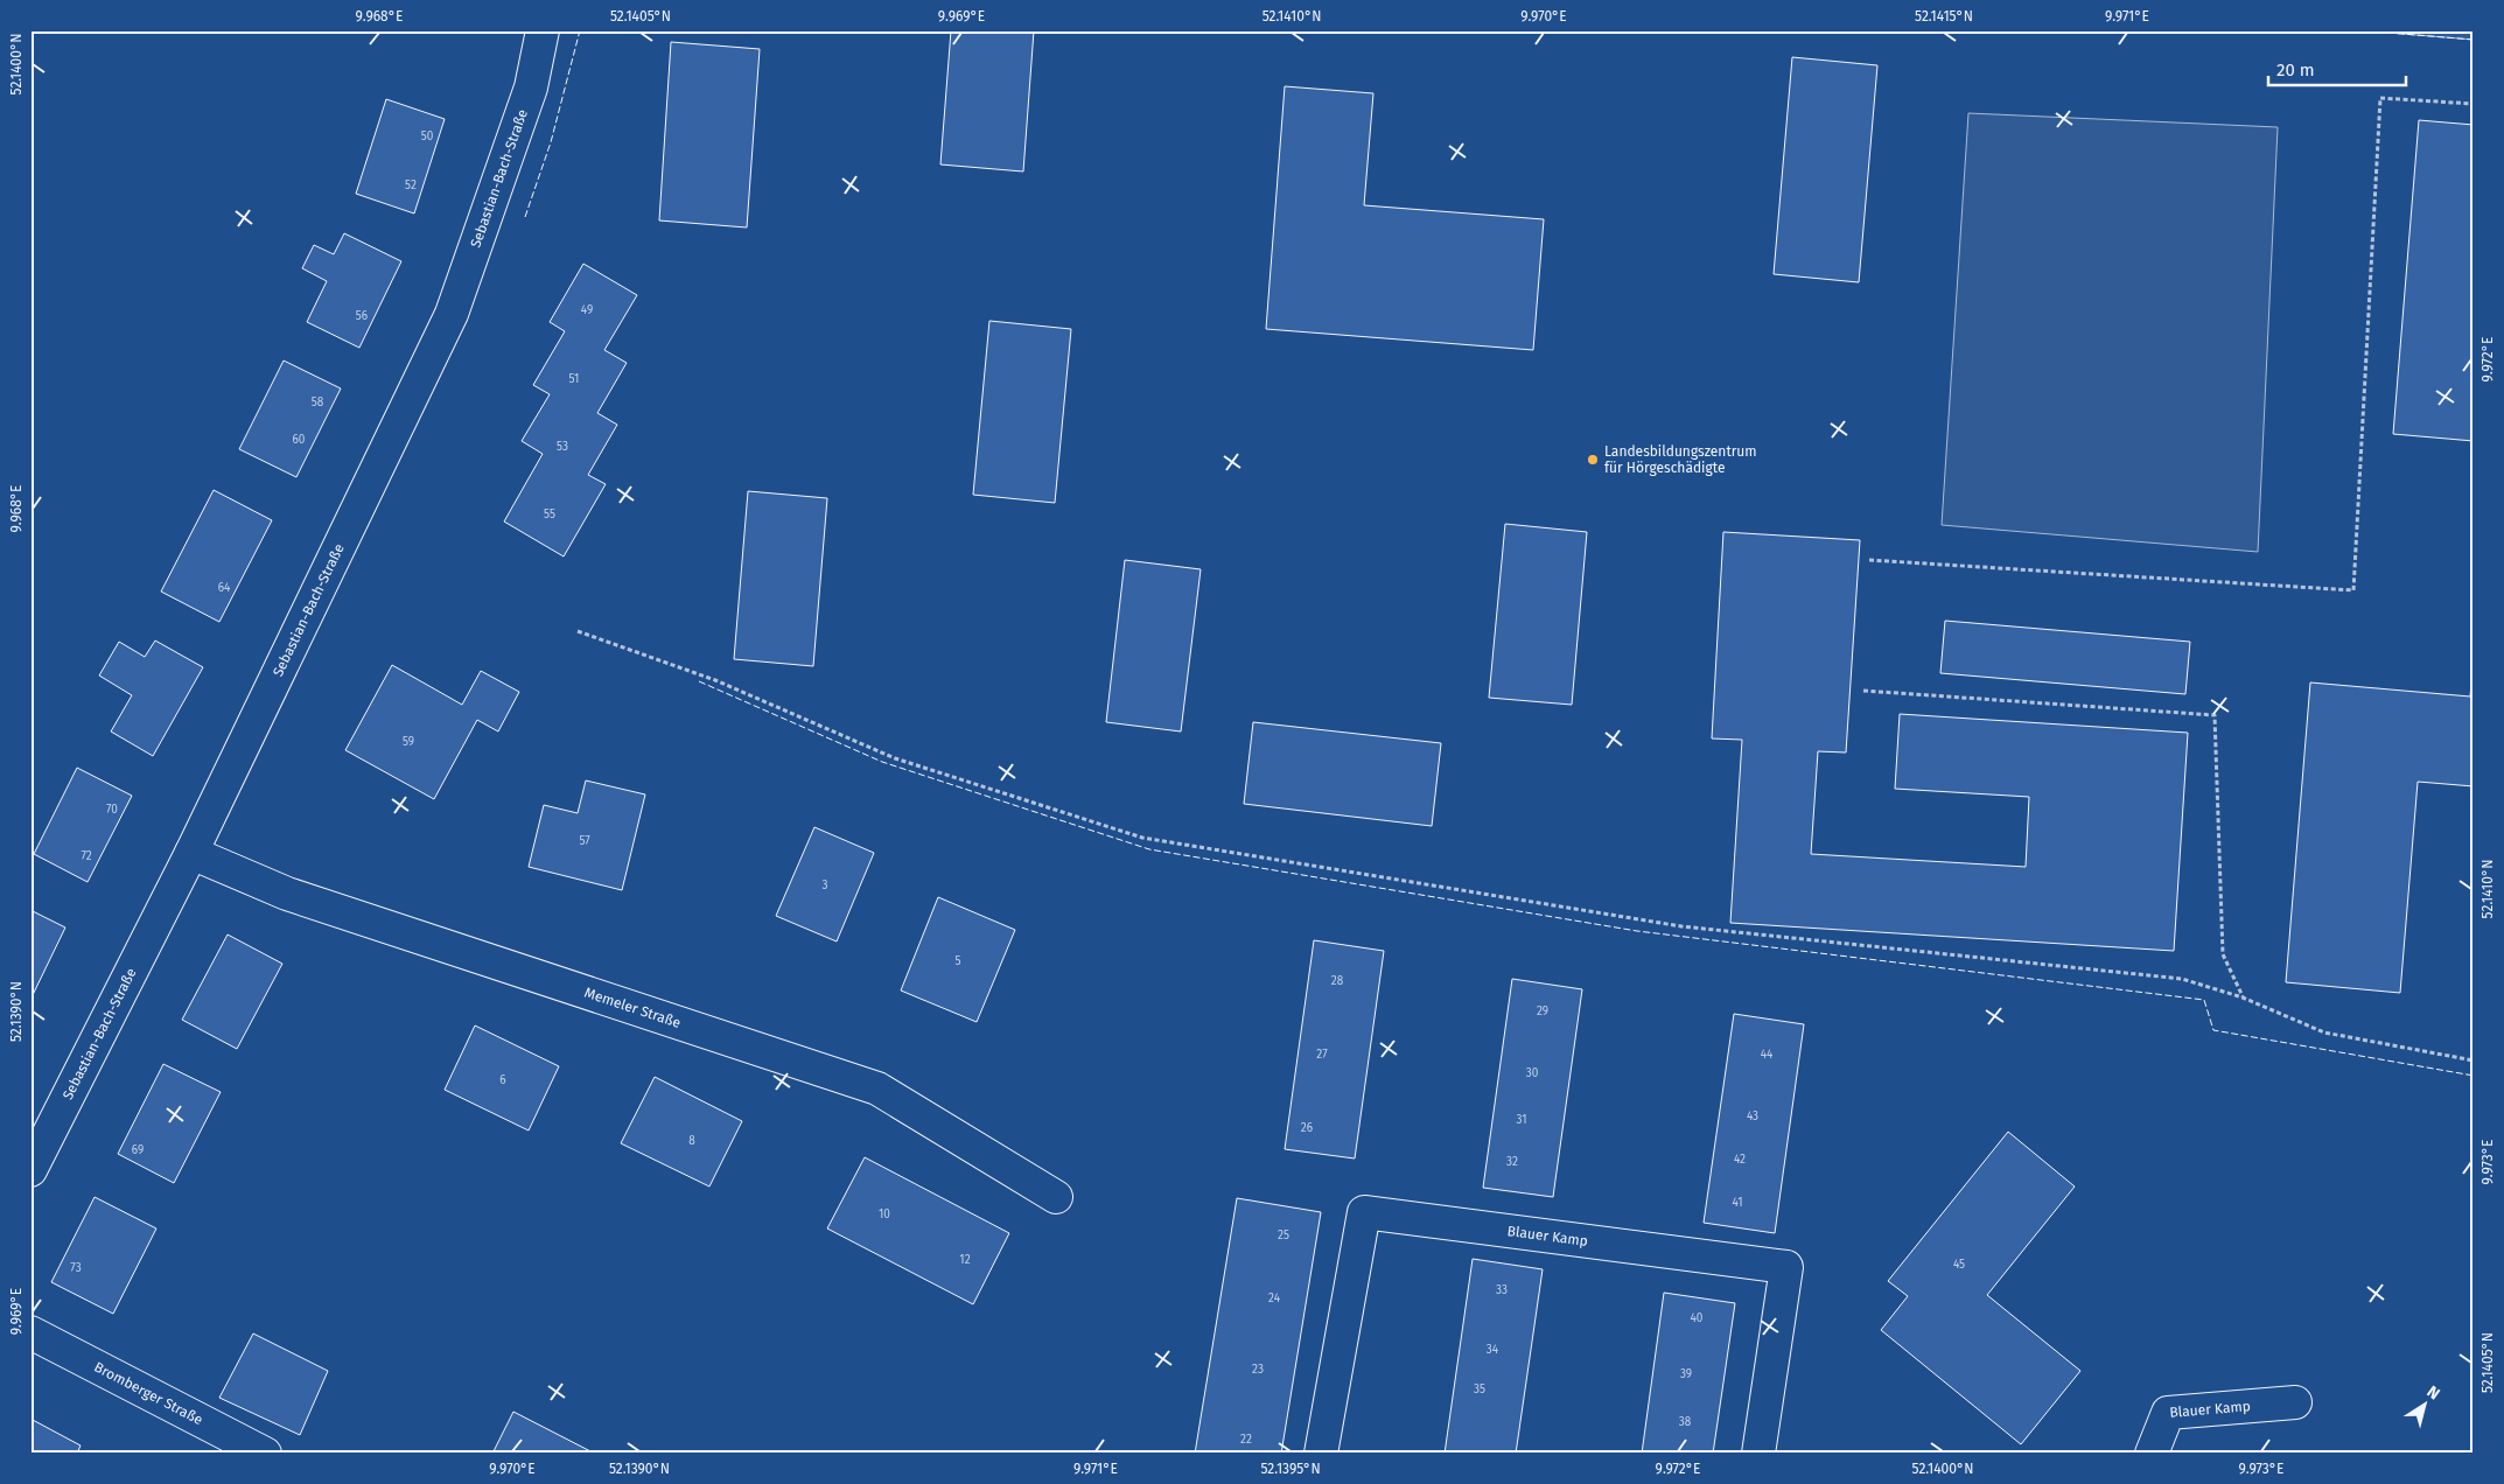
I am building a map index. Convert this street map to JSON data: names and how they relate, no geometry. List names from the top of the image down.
{
  "streets": {
    "street": [
      "Sebastian-Bach-Straße",
      "Memeler Straße",
      "Blauer Kamp",
      "Bromberger Straße"
    ]
  },
  "crossings": [
    ["Sebastian-Bach-Straße", "Memeler Straße"]
  ],
  "places": ["Landesbildungszentrum für Hörgeschädigte"],
  "house_numbers": [
    "50",
    "52",
    "49",
    "56",
    "51",
    "58",
    "60",
    "53",
    "55",
    "64",
    "59",
    "70",
    "57",
    "72",
    "3",
    "5",
    "28",
    "29",
    "27",
    "44",
    "30",
    "6",
    "43",
    "31",
    "26",
    "8",
    "69",
    "42",
    "32",
    "41",
    "10",
    "25",
    "12",
    "45",
    "73",
    "33",
    "24",
    "40",
    "34",
    "23",
    "39",
    "35",
    "38",
    "22"
  ],
  "scale_bar": "20 m",
  "north": "top right",
  "coordinates": [
    "9.968°E",
    "52.1405°N",
    "9.969°E",
    "52.1410°N",
    "9.970°E",
    "52.1415°N",
    "9.971°E",
    "52.1400°N",
    "9.972°E",
    "52.1390°N",
    "9.973°E",
    "52.1395°N"
  ]
}
